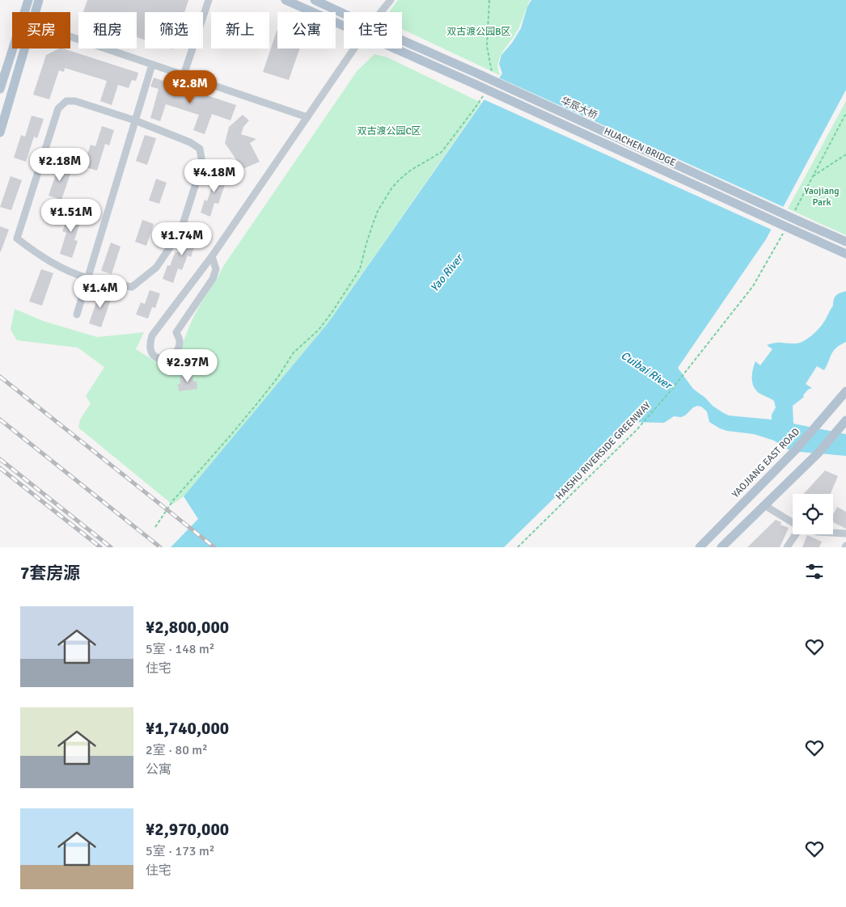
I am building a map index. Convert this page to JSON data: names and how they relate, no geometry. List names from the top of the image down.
{
  "streets": {
    "main road": ["华辰大桥", "HUACHEN BRIDGE", "YAOJIANG EAST ROAD"],
    "path": ["HAISHU RIVERSIDE GREENWAY"]
  },
  "water": ["Yao River", "Cuibai River"],
  "parks": ["双古渡公园B区", "双古渡公园C区", "Yaojiang Park"],
  "page": {
    "chip": [
      "买房",
      "租房",
      "筛选",
      "新上",
      "公寓",
      "住宅"
    ],
    "price": [
      "¥2.8M",
      "¥2.18M",
      "¥4.18M",
      "¥1.51M",
      "¥1.74M",
      "¥1.4M",
      "¥2.97M"
    ],
    "heading": "7套房源",
    "list": [
      {
        "name": "¥2,800,000",
        "note": "5室 · 148 m² · 住宅"
      },
      {
        "name": "¥1,740,000",
        "note": "2室 · 80 m² · 公寓"
      },
      {
        "name": "¥2,970,000",
        "note": "5室 · 173 m² · 住宅"
      }
    ]
  }
}
